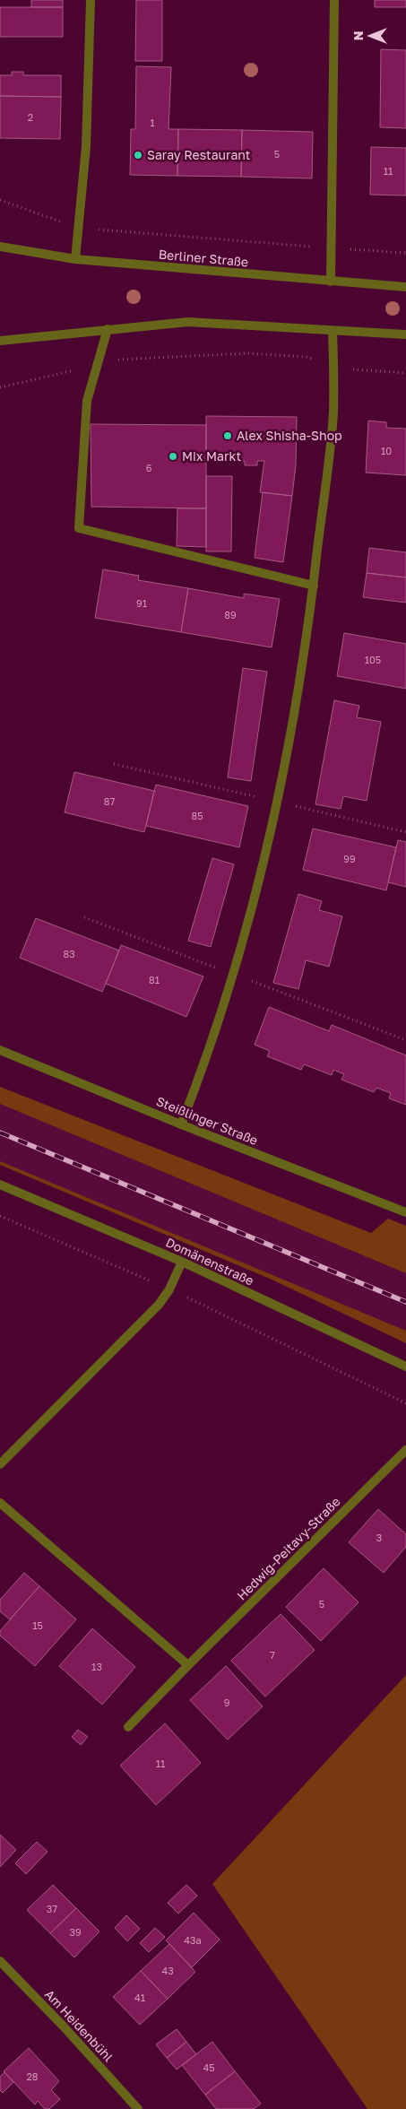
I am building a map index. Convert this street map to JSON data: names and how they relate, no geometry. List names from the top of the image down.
{
  "streets": {
    "street": [
      "Berliner Straße",
      "Steißlinger Straße",
      "Domänenstraße",
      "Hedwig-Peitavy-Straße",
      "Am Heidenbühl"
    ]
  },
  "places": ["Saray Restaurant", "Alex Shisha-Shop", "Mix Markt"],
  "house_numbers": [
    "2",
    "1",
    "5",
    "11",
    "10",
    "6",
    "91",
    "89",
    "105",
    "87",
    "85",
    "99",
    "83",
    "81",
    "3",
    "5",
    "15",
    "7",
    "13",
    "9",
    "11",
    "37",
    "39",
    "43a",
    "43",
    "41",
    "45",
    "28"
  ],
  "north": "left"
}
